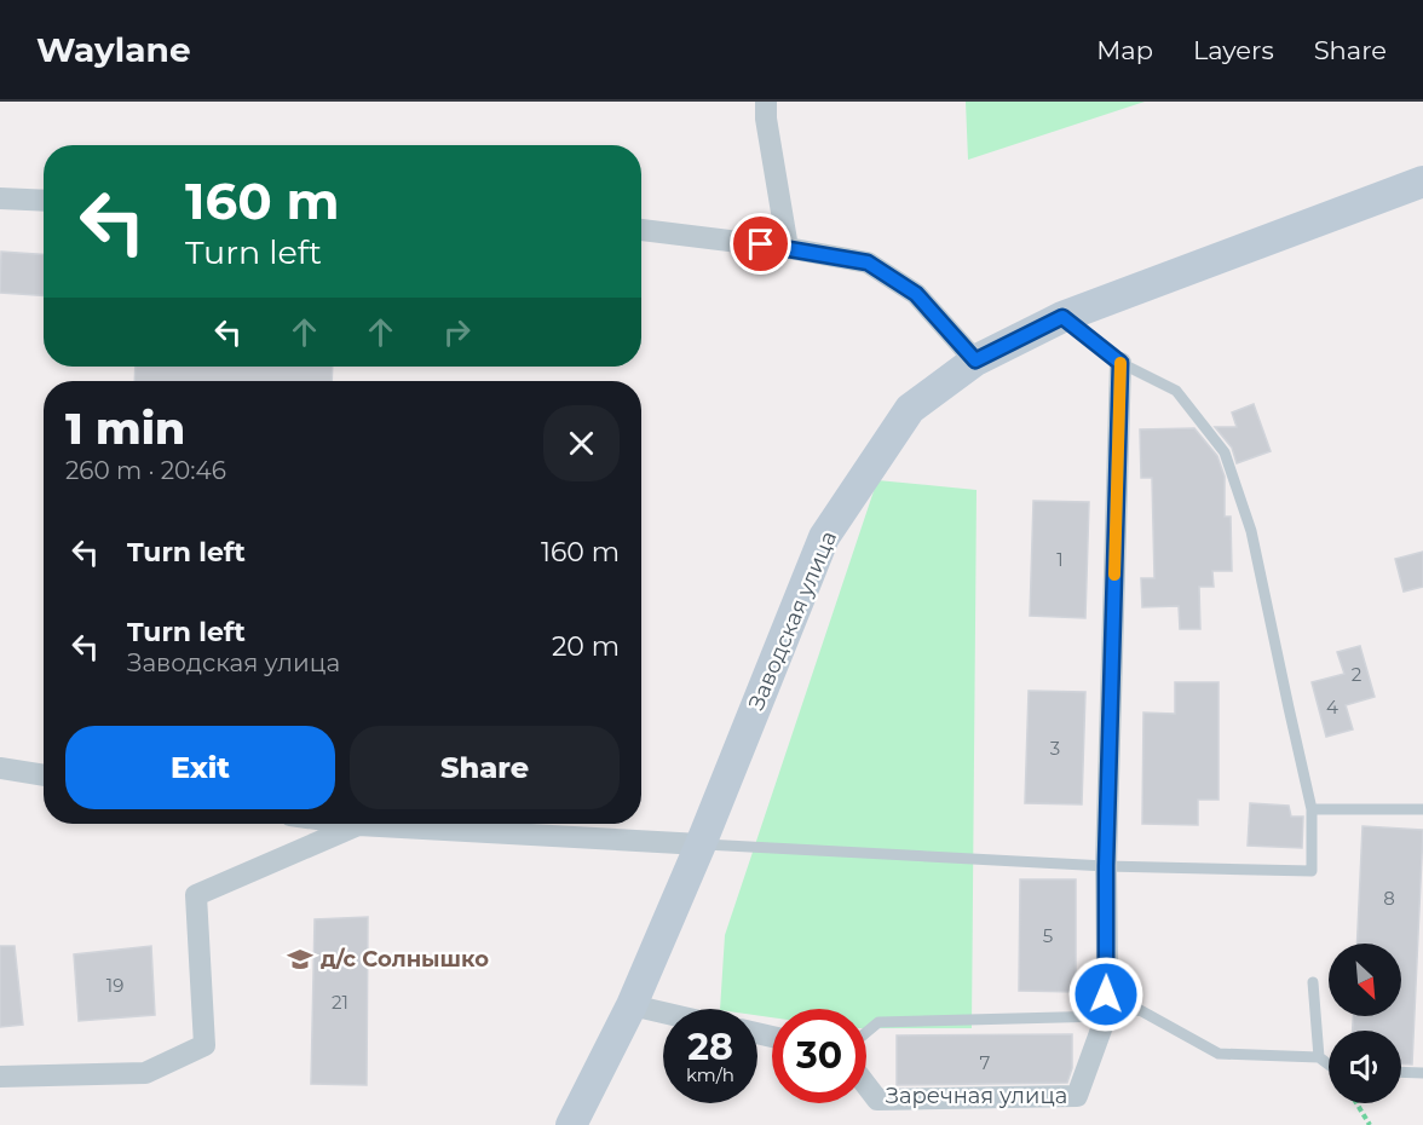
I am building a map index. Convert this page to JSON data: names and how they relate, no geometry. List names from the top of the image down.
{
  "streets": {
    "main road": ["Заводская улица"],
    "street": ["Заречная улица"]
  },
  "places": {
    "school or university": ["д/с Солнышко"]
  },
  "house_numbers": [
    "1",
    "2",
    "4",
    "3",
    "8",
    "5",
    "19",
    "21",
    "7"
  ],
  "north": "bottom right",
  "page": {
    "header": "Waylane",
    "nav": ["Map", "Layers", "Share"],
    "turn": ["160 m", "Turn left"],
    "heading": ["1 min", "260 m · 20:46"],
    "list": [
      {
        "name": "Turn left",
        "value": "160 m"
      },
      {
        "name": "Turn left",
        "note": "Заводская улица",
        "value": "20 m"
      }
    ],
    "buttons": ["Exit", "Share"],
    "speed": "28 km/h",
    "limit": "30"
  }
}
